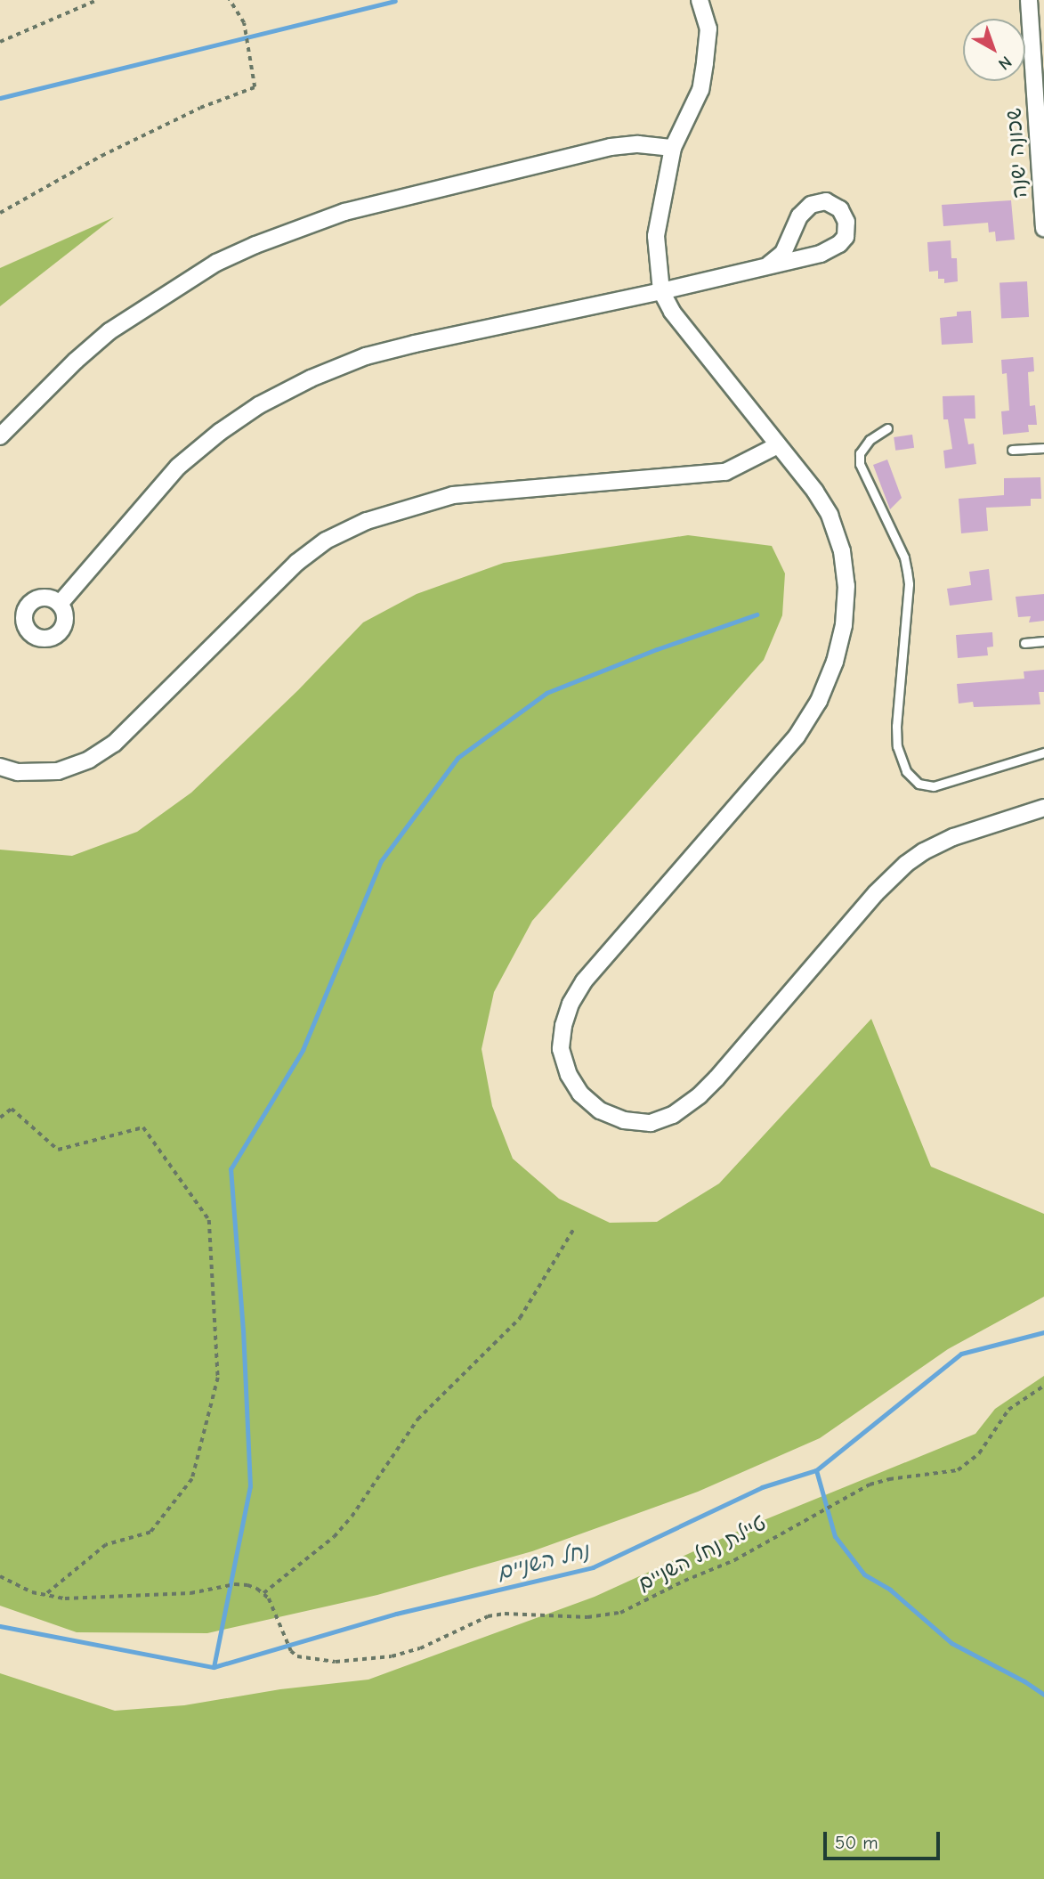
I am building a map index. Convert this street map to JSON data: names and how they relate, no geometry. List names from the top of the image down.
{
  "streets": {
    "street": ["שכונה ישנה"],
    "path": ["טיילת נחל השניים"]
  },
  "water": ["נחל השניים"],
  "scale_bar": "50 m",
  "north": "bottom right"
}
